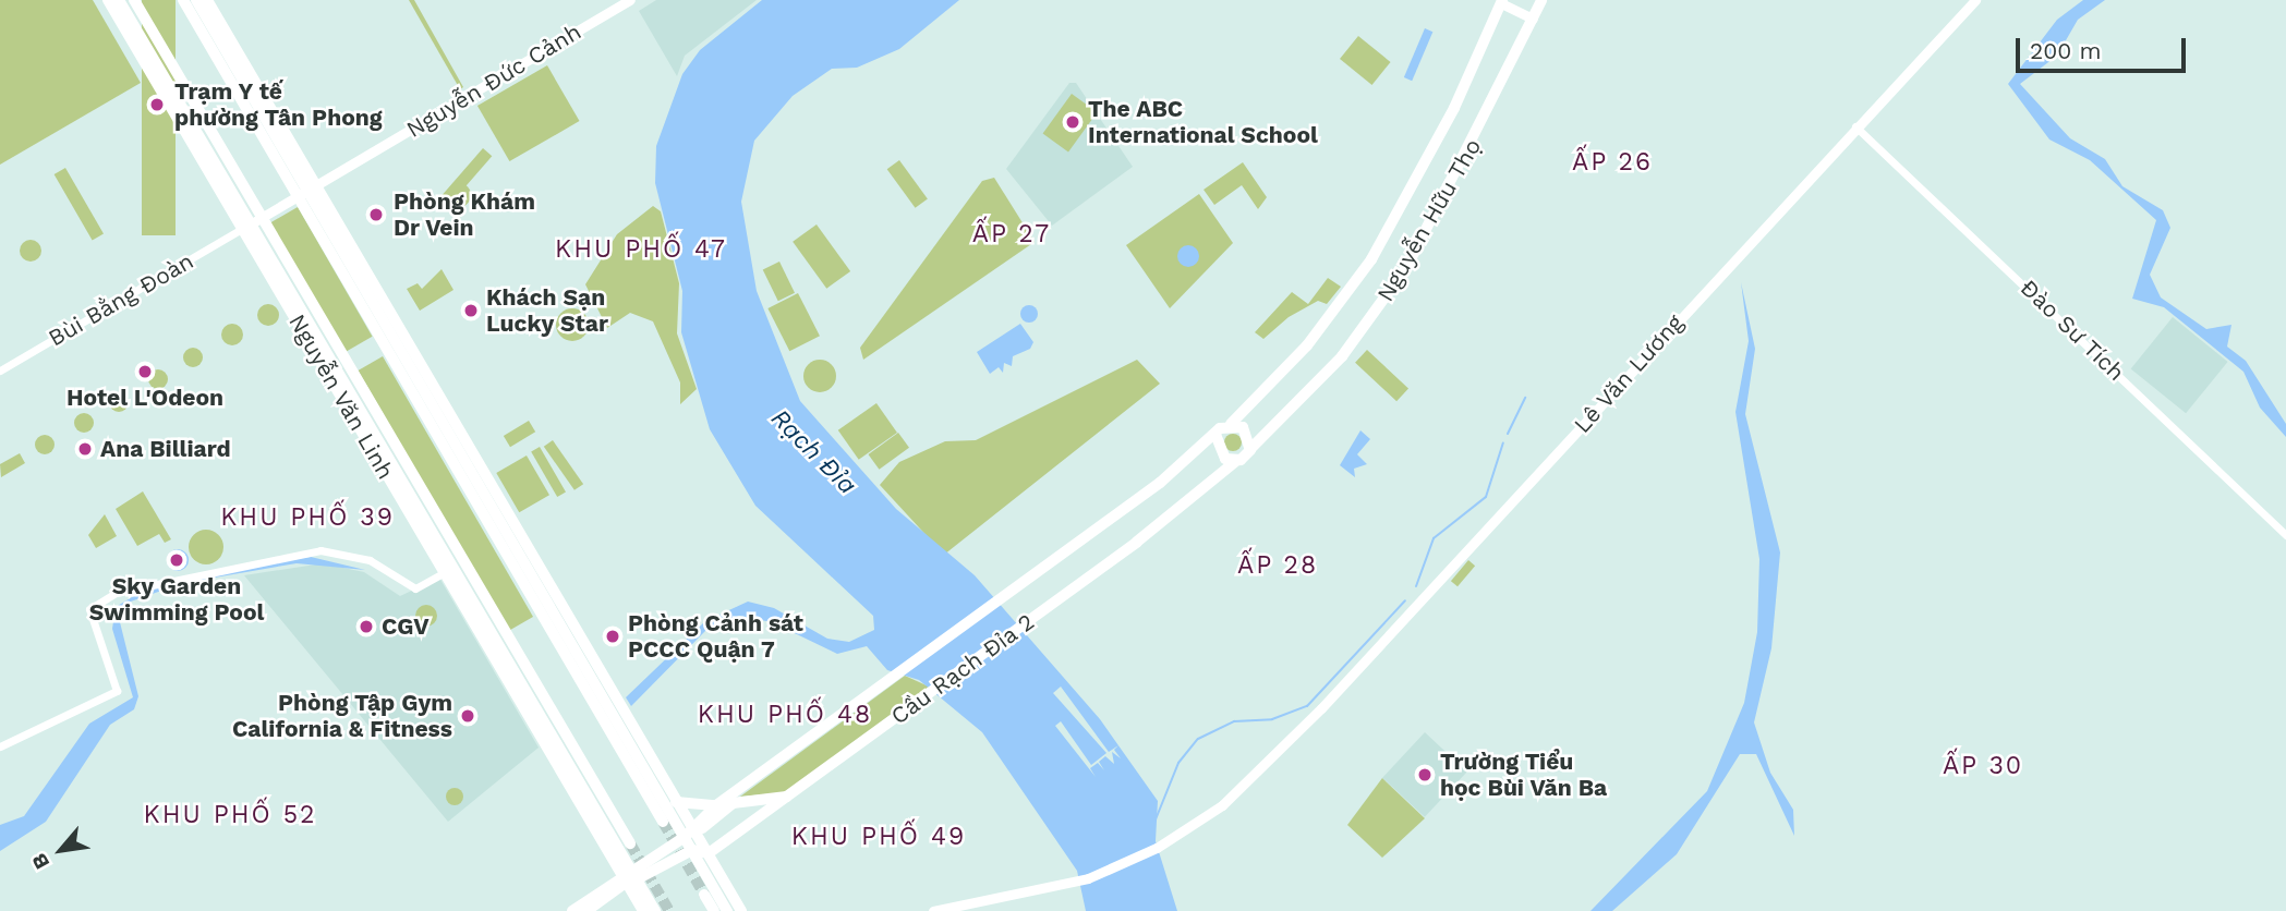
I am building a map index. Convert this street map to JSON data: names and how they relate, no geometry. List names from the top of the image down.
{
  "streets": {
    "main road": [
      "Nguyễn Đức Cảnh",
      "Nguyễn Hữu Thọ",
      "Lê Văn Lương",
      "Nguyễn Văn Linh",
      "Cầu Rạch Đỉa 2"
    ],
    "street": ["Bùi Bằng Đoàn", "Đào Sư Tích"]
  },
  "crossings": [
    ["Nguyễn Đức Cảnh", "Bùi Bằng Đoàn"],
    ["Nguyễn Đức Cảnh", "Nguyễn Văn Linh"],
    ["Nguyễn Hữu Thọ", "Cầu Rạch Đỉa 2"],
    ["Bùi Bằng Đoàn", "Nguyễn Văn Linh"],
    ["Đào Sư Tích", "Lê Văn Lương"]
  ],
  "districts": [
    "ẤP 26",
    "ẤP 27",
    "KHU PHỐ 47",
    "KHU PHỐ 39",
    "ẤP 28",
    "KHU PHỐ 48",
    "ẤP 30",
    "KHU PHỐ 52",
    "KHU PHỐ 49"
  ],
  "water": ["Rạch Đỉa"],
  "places": [
    "Trạm Y tế phường Tân Phong",
    "The ABC International School",
    "Phòng Khám Dr Vein",
    "Khách Sạn Lucky Star",
    "Hotel L'Odeon",
    "Ana Billiard",
    "Sky Garden Swimming Pool",
    "CGV",
    "Phòng Cảnh sát PCCC Quận 7",
    "Phòng Tập Gym California & Fitness",
    "Trường Tiểu học Bùi Văn Ba"
  ],
  "scale_bar": "200 m",
  "north": "bottom left"
}
